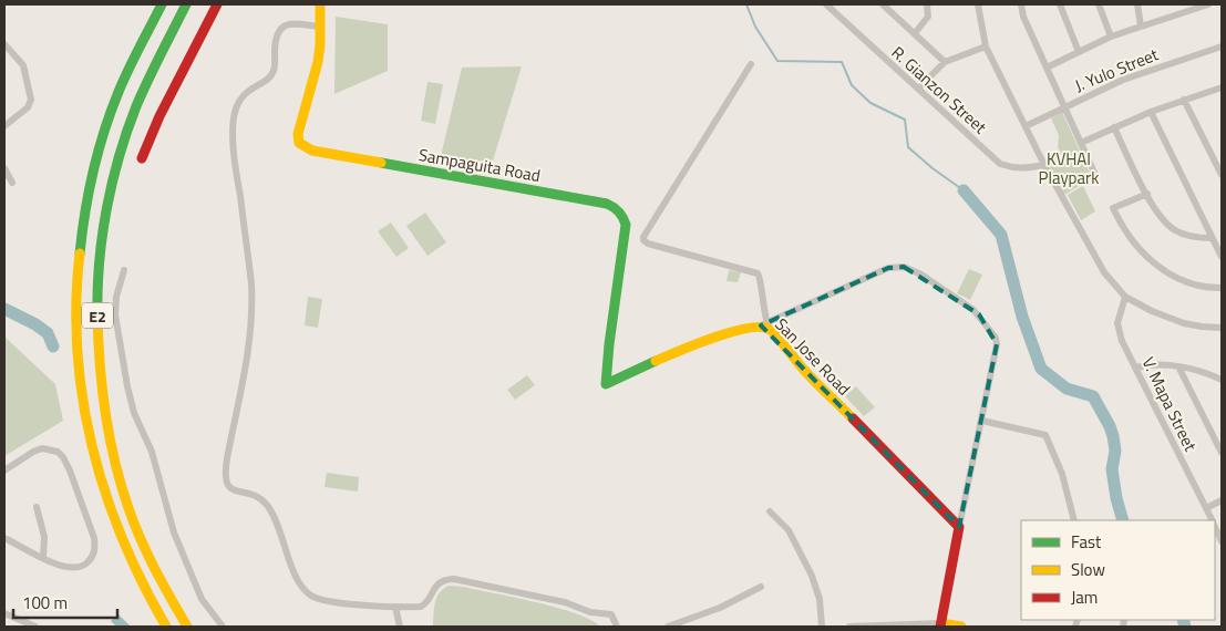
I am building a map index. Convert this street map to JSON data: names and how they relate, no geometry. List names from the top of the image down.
{
  "streets": {
    "main road": ["Sampaguita Road", "E2", "San Jose Road"],
    "street": ["J. Yulo Street", "R. Gianzon Street", "V. Mapa Street"]
  },
  "crossings": [
    ["Sampaguita Road", "San Jose Road"]
  ],
  "parks": ["KVHAI Playpark"],
  "legend": ["Fast", "Slow", "Jam"],
  "scale_bar": "100 m"
}
